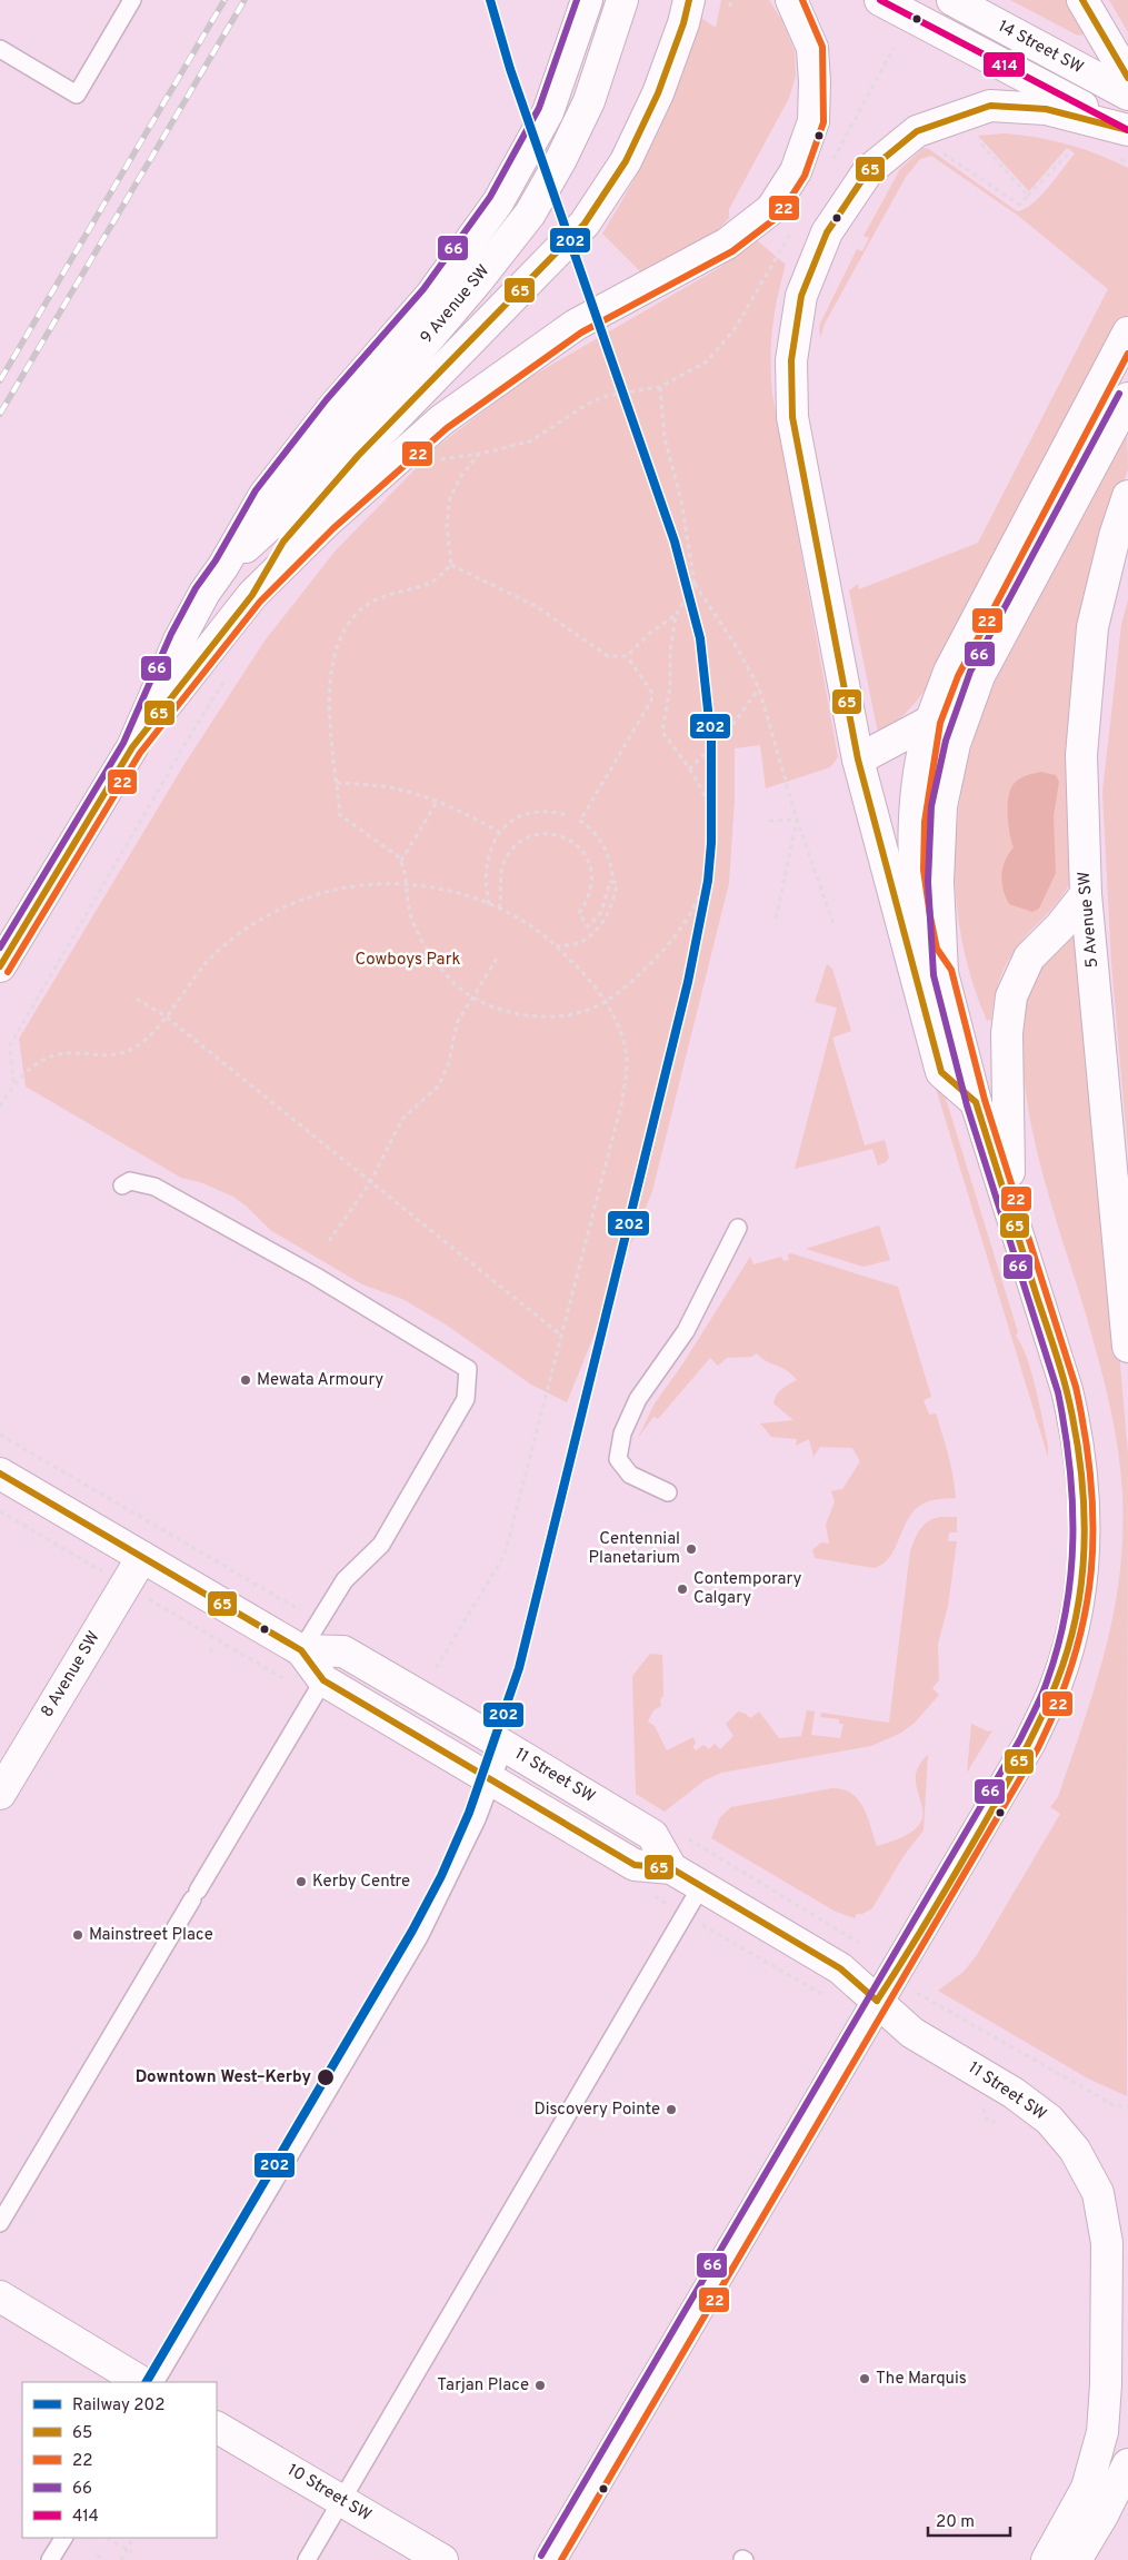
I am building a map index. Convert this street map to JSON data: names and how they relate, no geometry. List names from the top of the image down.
{
  "streets": {
    "main road": [
      "14 Street SW",
      "9 Avenue SW",
      "5 Avenue SW",
      "8 Avenue SW",
      "11 Street SW",
      "10 Street SW"
    ]
  },
  "crossings": [
    ["8 Avenue SW", "11 Street SW"]
  ],
  "parks": ["Cowboys Park"],
  "places": [
    "Mewata Armoury",
    "Centennial Planetarium",
    "Contemporary Calgary",
    "Kerby Centre",
    "Mainstreet Place",
    "Downtown West–Kerby",
    "Discovery Pointe",
    "The Marquis",
    "Tarjan Place"
  ],
  "lines": [
    "rail line 202",
    "transit line 65",
    "transit line 22",
    "transit line 66",
    "transit line 414"
  ],
  "legend": [
    "Railway 202",
    "65",
    "22",
    "66",
    "414"
  ],
  "scale_bar": "20 m"
}
